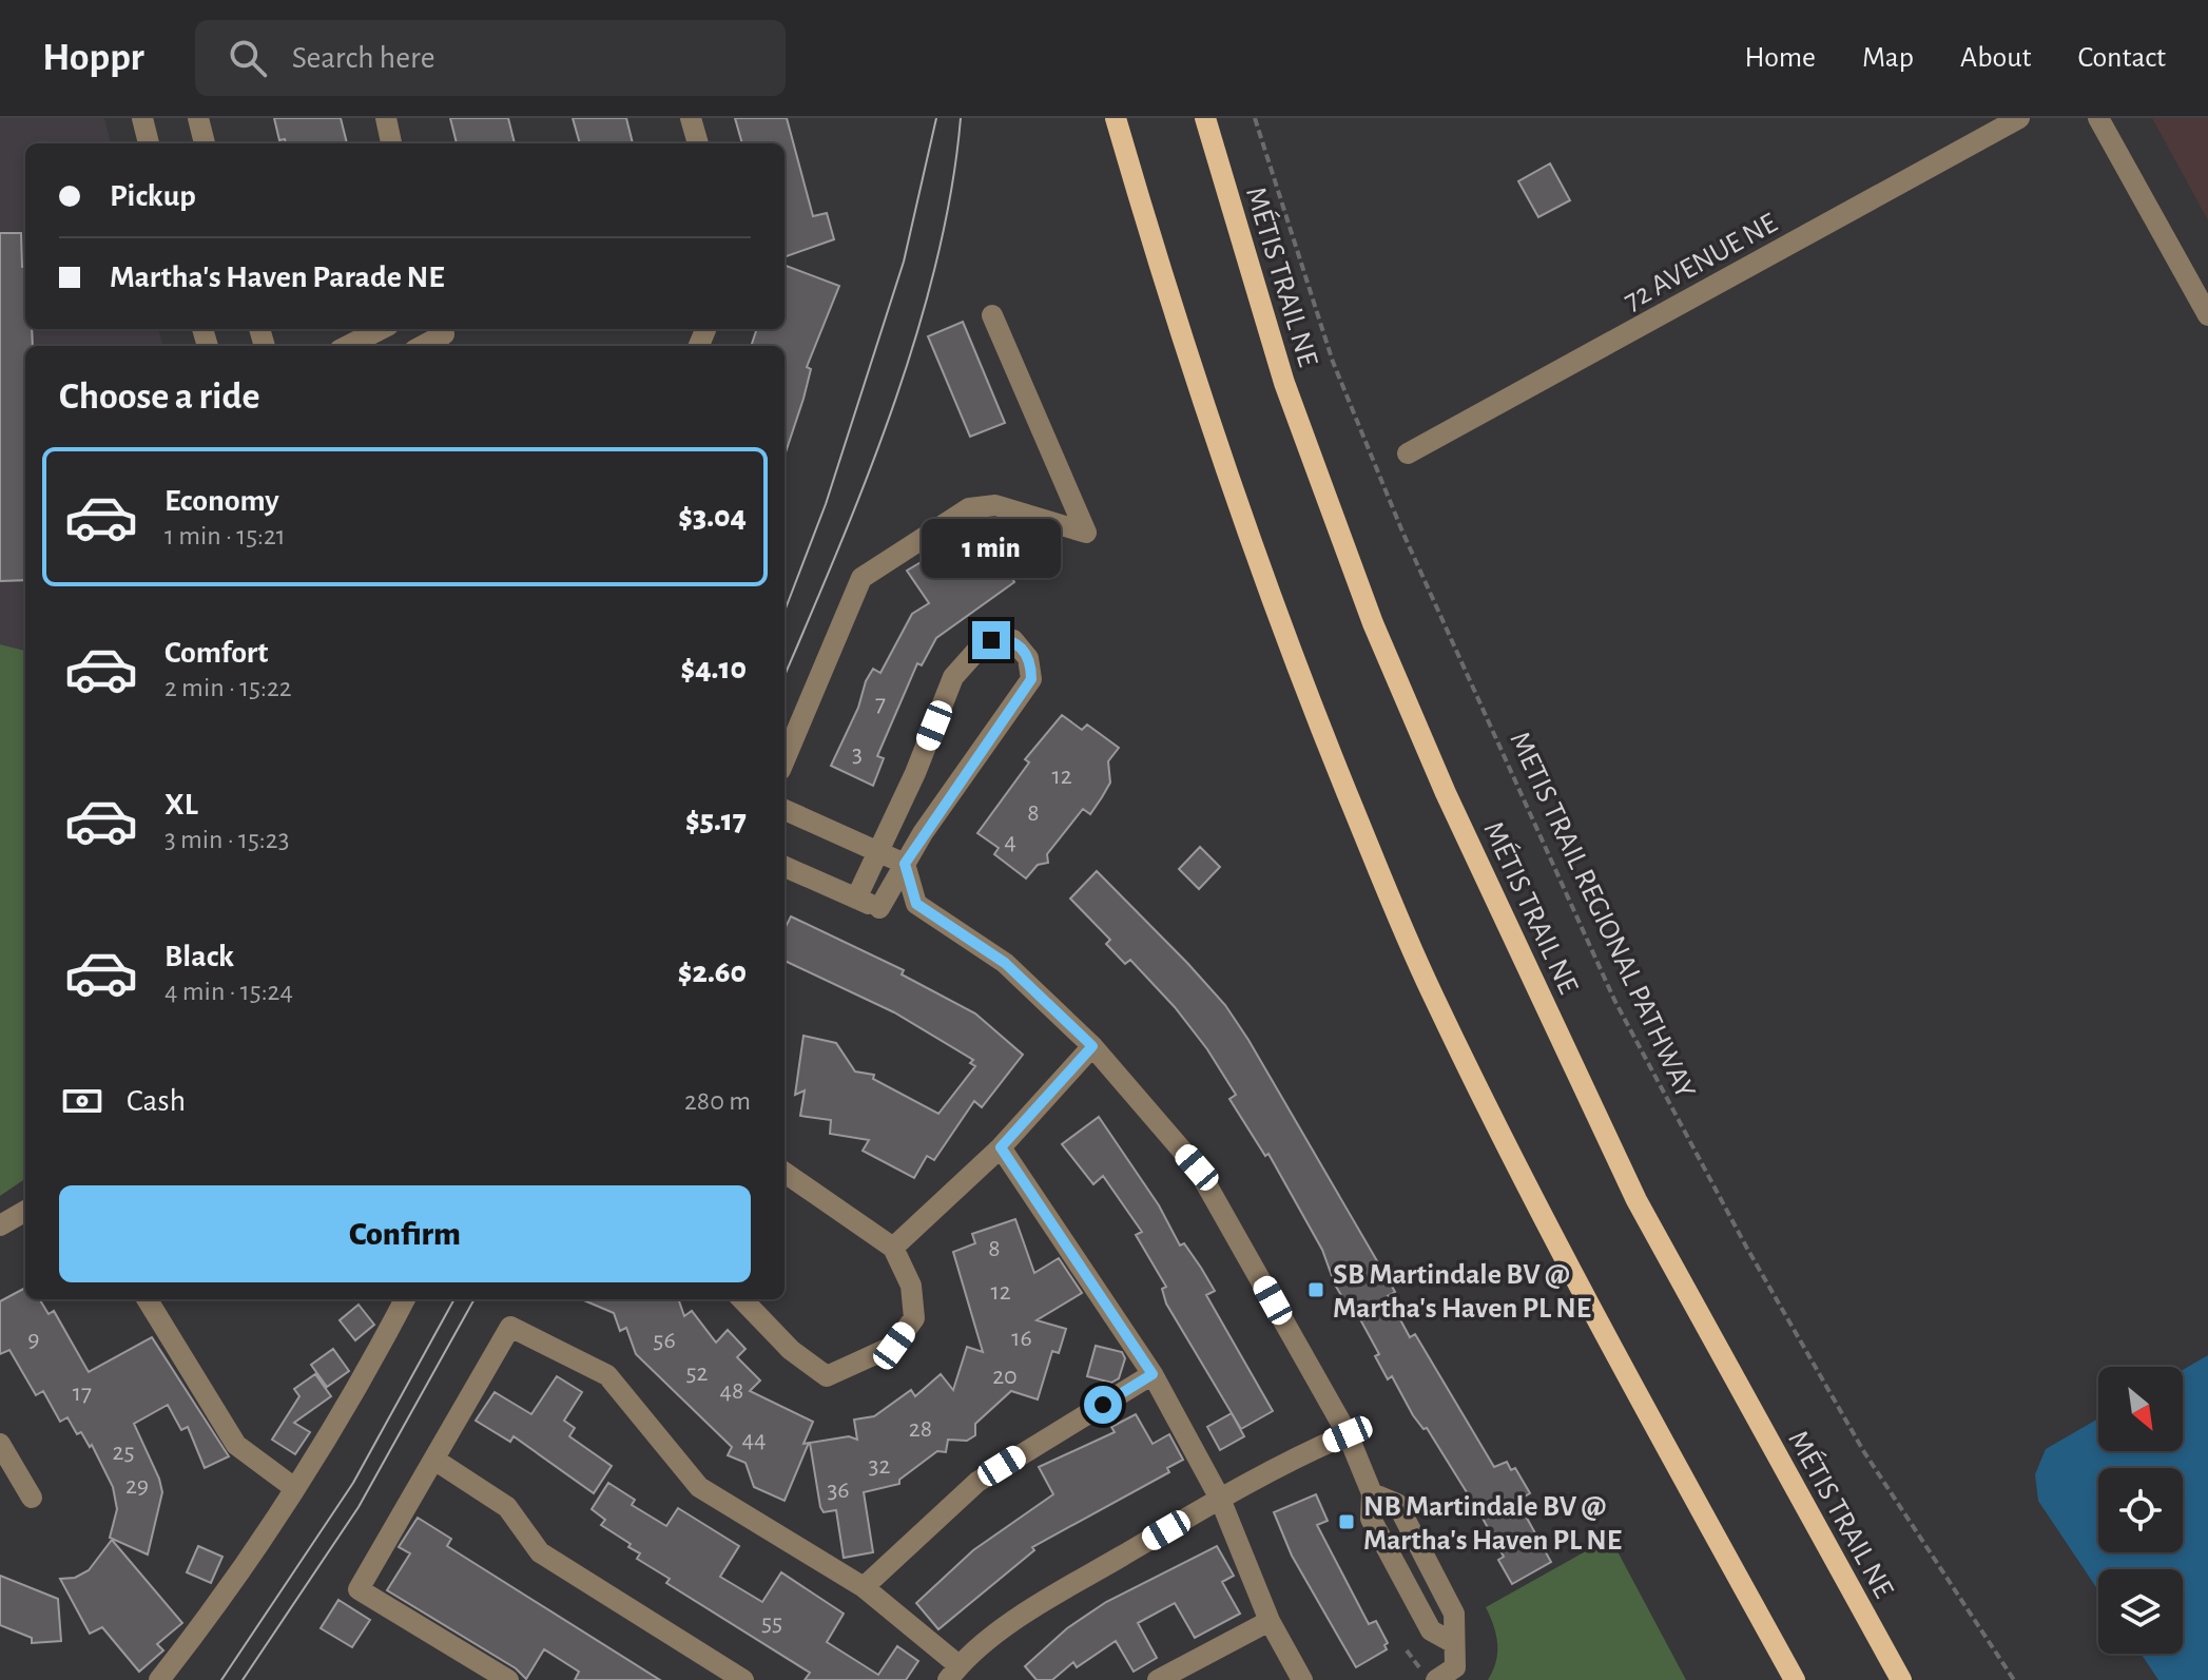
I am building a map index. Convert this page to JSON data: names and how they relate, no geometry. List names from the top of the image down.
{
  "streets": {
    "main road": ["MÉTIS TRAIL NE"],
    "street": ["72 AVENUE NE"],
    "path": ["METIS TRAIL REGIONAL PATHWAY"]
  },
  "places": {
    "transit": ["SB Martindale BV @ Martha's Haven PL NE", "NB Martindale BV @ Martha's Haven PL NE"]
  },
  "house_numbers": [
    "7",
    "3",
    "12",
    "8",
    "4",
    "8",
    "12",
    "16",
    "9",
    "56",
    "52",
    "20",
    "48",
    "17",
    "28",
    "44",
    "25",
    "32",
    "29",
    "36",
    "55"
  ],
  "north": "bottom right",
  "page": {
    "header": "Hoppr",
    "search": "Search here",
    "nav": [
      "Home",
      "Map",
      "About",
      "Contact"
    ],
    "banner": ["Pickup", "Martha's Haven Parade NE"],
    "heading": "Choose a ride",
    "list": [
      {
        "name": "Economy",
        "note": "1 min · 15:21",
        "value": "$3.04"
      },
      {
        "name": "Comfort",
        "note": "2 min · 15:22",
        "value": "$4.10"
      },
      {
        "name": "XL",
        "note": "3 min · 15:23",
        "value": "$5.17"
      },
      {
        "name": "Black",
        "note": "4 min · 15:24",
        "value": "$2.60"
      }
    ],
    "bubble": "1 min",
    "pay": ["Cash", "280 m"],
    "buttons": "Confirm"
  }
}
